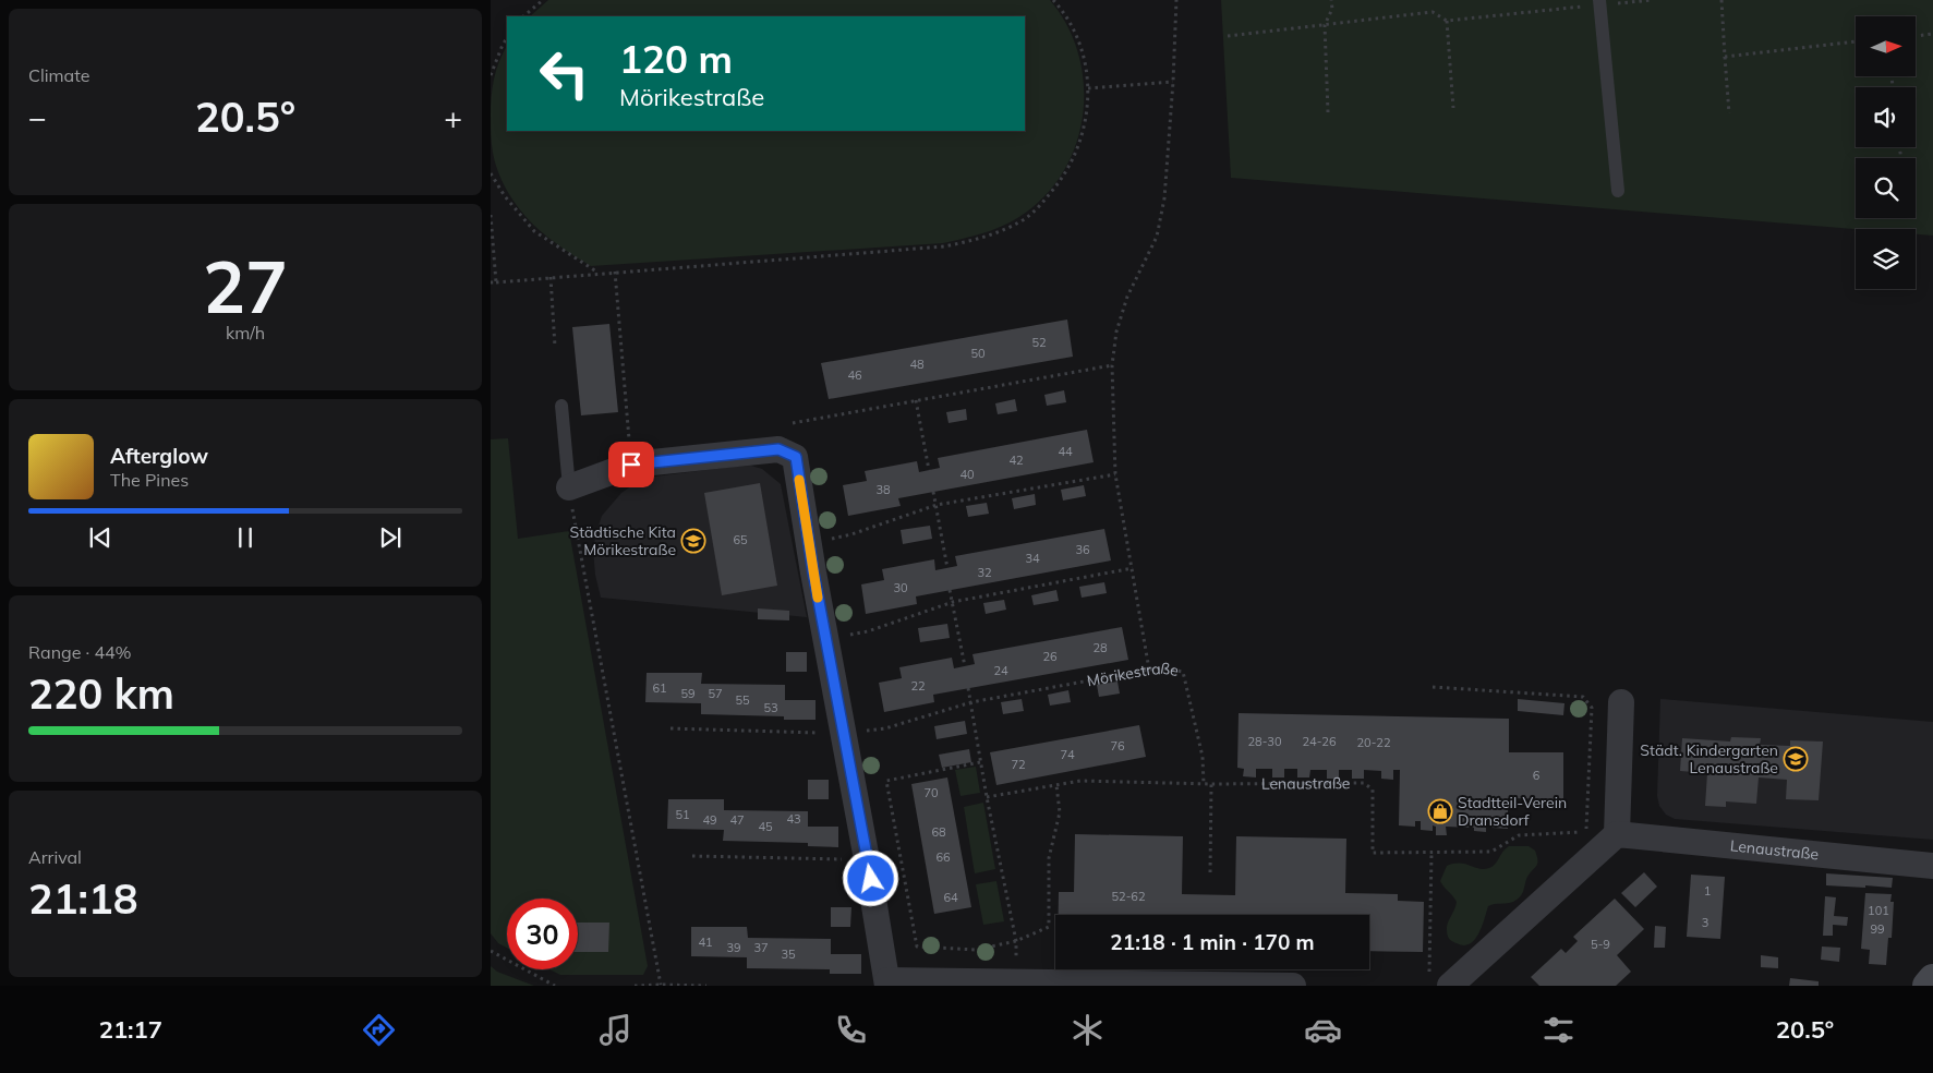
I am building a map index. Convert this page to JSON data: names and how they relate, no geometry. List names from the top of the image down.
{
  "streets": {
    "street": ["Lenaustraße"],
    "path": ["Mörikestraße"]
  },
  "crossings": [
    ["Mörikestraße", "Lenaustraße"]
  ],
  "places": {
    "school or university": ["Städtische Kita Mörikestraße", "Städt. Kindergarten Lenaustraße"],
    "shop": ["Stadtteil-Verein Dransdorf"]
  },
  "house_numbers": [
    "52",
    "50",
    "48",
    "46",
    "44",
    "42",
    "40",
    "38",
    "65",
    "36",
    "34",
    "32",
    "30",
    "28",
    "26",
    "24",
    "22",
    "61",
    "59",
    "57",
    "55",
    "53",
    "28-30",
    "24-26",
    "20-22",
    "76",
    "74",
    "72",
    "6",
    "70",
    "51",
    "43",
    "49",
    "47",
    "45",
    "68",
    "66",
    "1",
    "52-62",
    "64",
    "101",
    "3",
    "99",
    "41",
    "5-9",
    "39",
    "37",
    "35"
  ],
  "north": "right",
  "page": {
    "tile": [
      "Climate",
      ["27", "km/h"],
      ["Range · 44%", "220 km"],
      ["Arrival", "21:18"]
    ],
    "turn": ["120 m", "Mörikestraße"],
    "heat": ["−", "20.5°", "+"],
    "song": ["Afterglow", "The Pines"],
    "limit": "30",
    "trip": "21:18 · 1 min · 170 m",
    "tabs": ["21:17", "20.5°"]
  }
}
